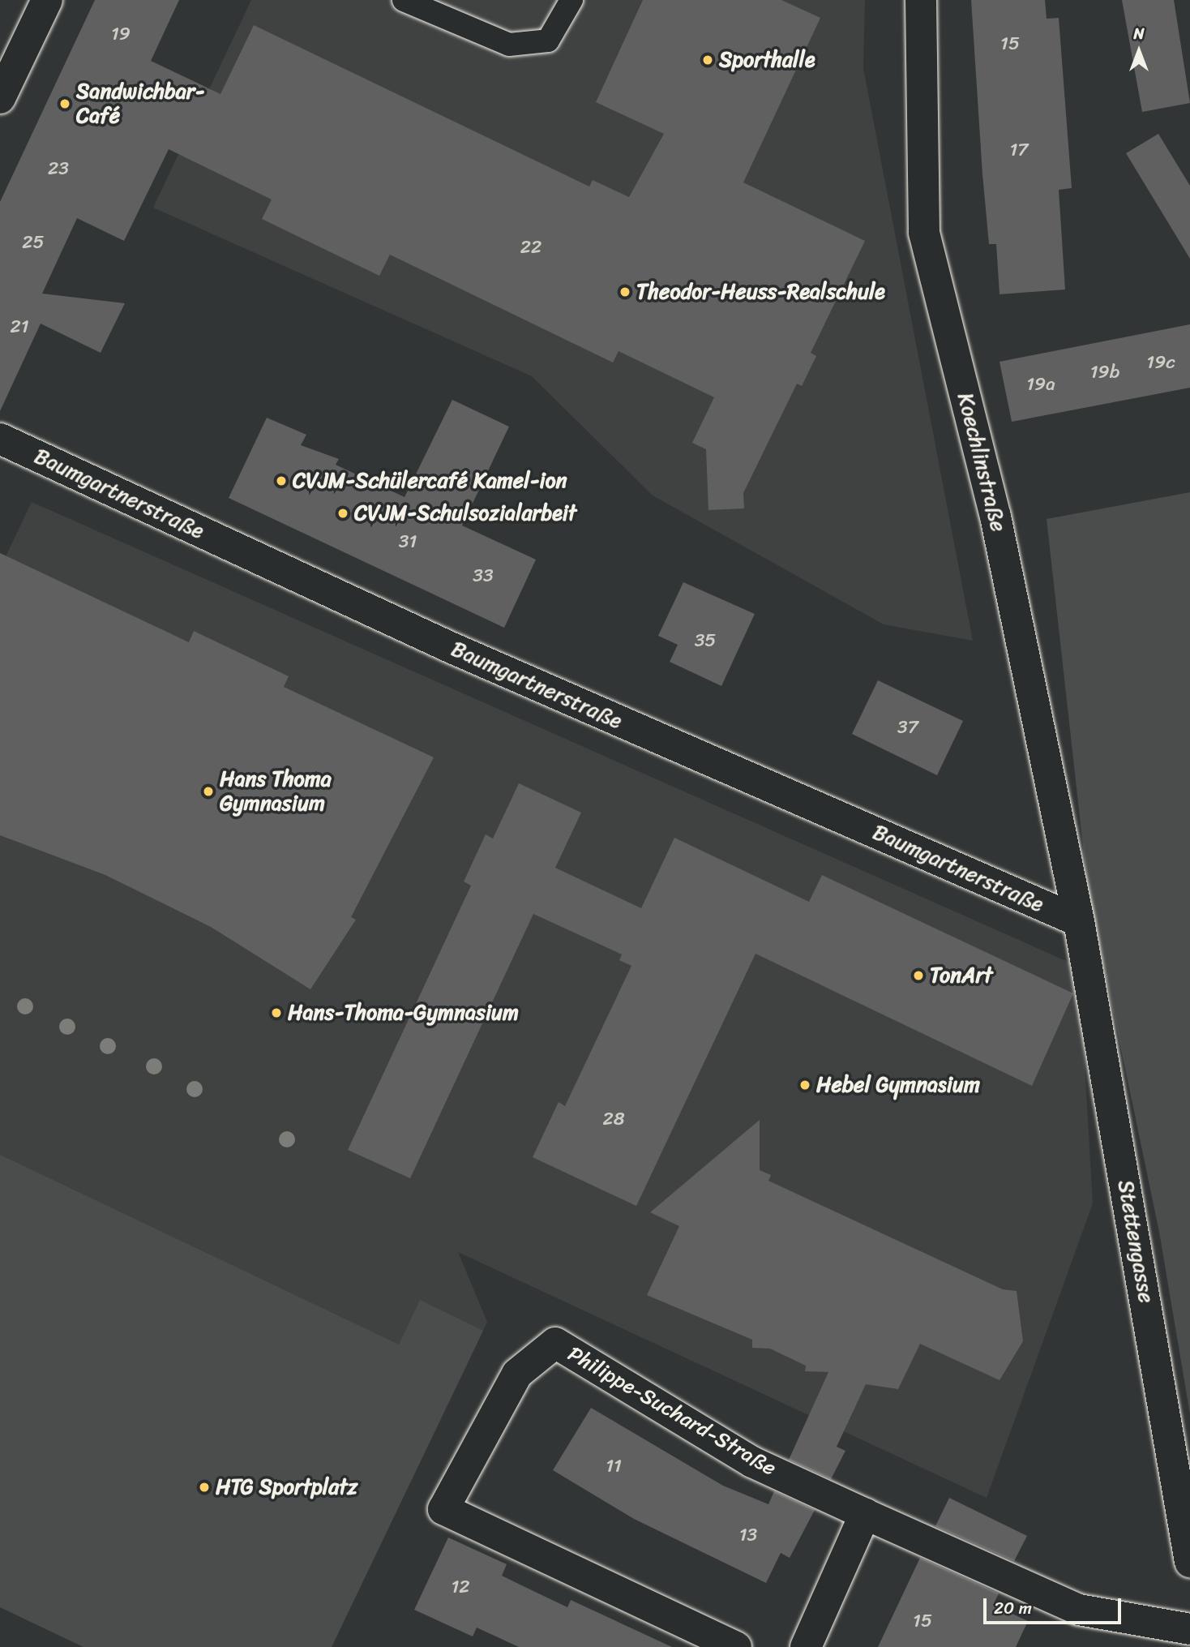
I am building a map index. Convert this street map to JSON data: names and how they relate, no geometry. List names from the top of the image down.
{
  "streets": {
    "street": [
      "Koechlinstraße",
      "Baumgartnerstraße",
      "Stettengasse",
      "Philippe-Suchard-Straße"
    ]
  },
  "crossings": [
    ["Koechlinstraße", "Baumgartnerstraße"],
    ["Koechlinstraße", "Stettengasse"],
    ["Baumgartnerstraße", "Stettengasse"]
  ],
  "places": [
    "Sporthalle",
    "Sandwichbar- Café",
    "Theodor-Heuss-Realschule",
    "CVJM-Schülercafé Kamel-ion",
    "CVJM-Schulsozialarbeit",
    "Hans Thoma Gymnasium",
    "TonArt",
    "Hans-Thoma-Gymnasium",
    "Hebel Gymnasium",
    "HTG Sportplatz"
  ],
  "house_numbers": [
    "19",
    "15",
    "17",
    "23",
    "25",
    "22",
    "21",
    "19c",
    "19b",
    "19a",
    "31",
    "33",
    "35",
    "37",
    "28",
    "11",
    "13",
    "12",
    "15"
  ],
  "scale_bar": "20 m",
  "north": "top"
}
